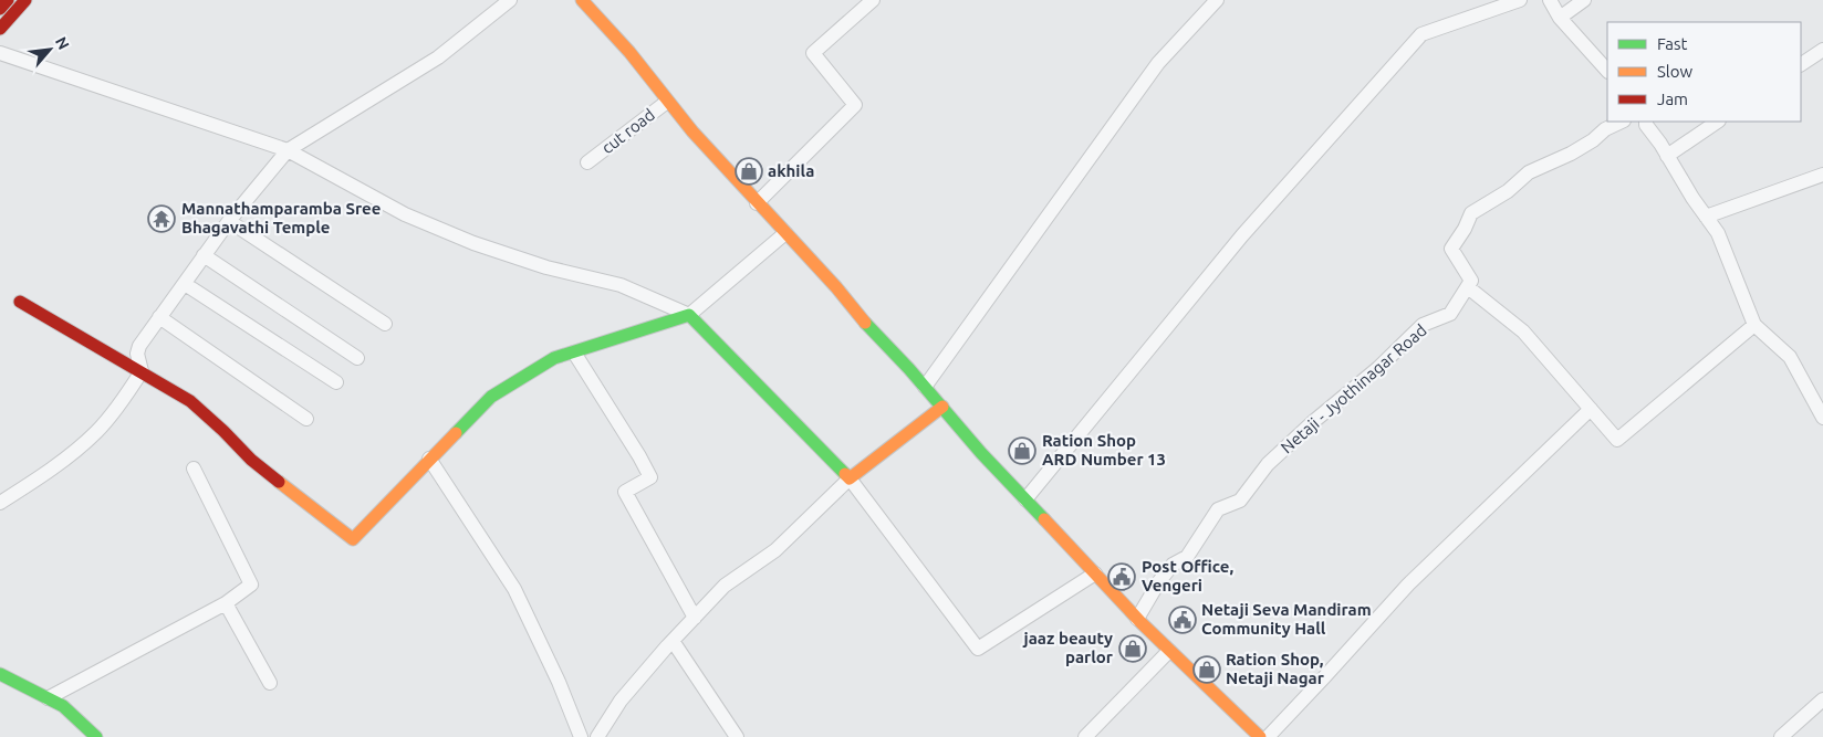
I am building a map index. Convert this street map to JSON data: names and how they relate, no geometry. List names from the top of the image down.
{
  "streets": {
    "street": ["cut road", "Netaji - Jyothinagar Road"]
  },
  "places": {
    "shop": [
      "akhila",
      "Ration Shop ARD Number 13",
      "jaaz beauty parlor",
      "Ration Shop, Netaji Nagar"
    ],
    "temple": ["Mannathamparamba Sree Bhagavathi Temple"],
    "public building": ["Post Office, Vengeri", "Netaji Seva Mandiram Community Hall"]
  },
  "legend": ["Fast", "Slow", "Jam"],
  "north": "top right"
}
